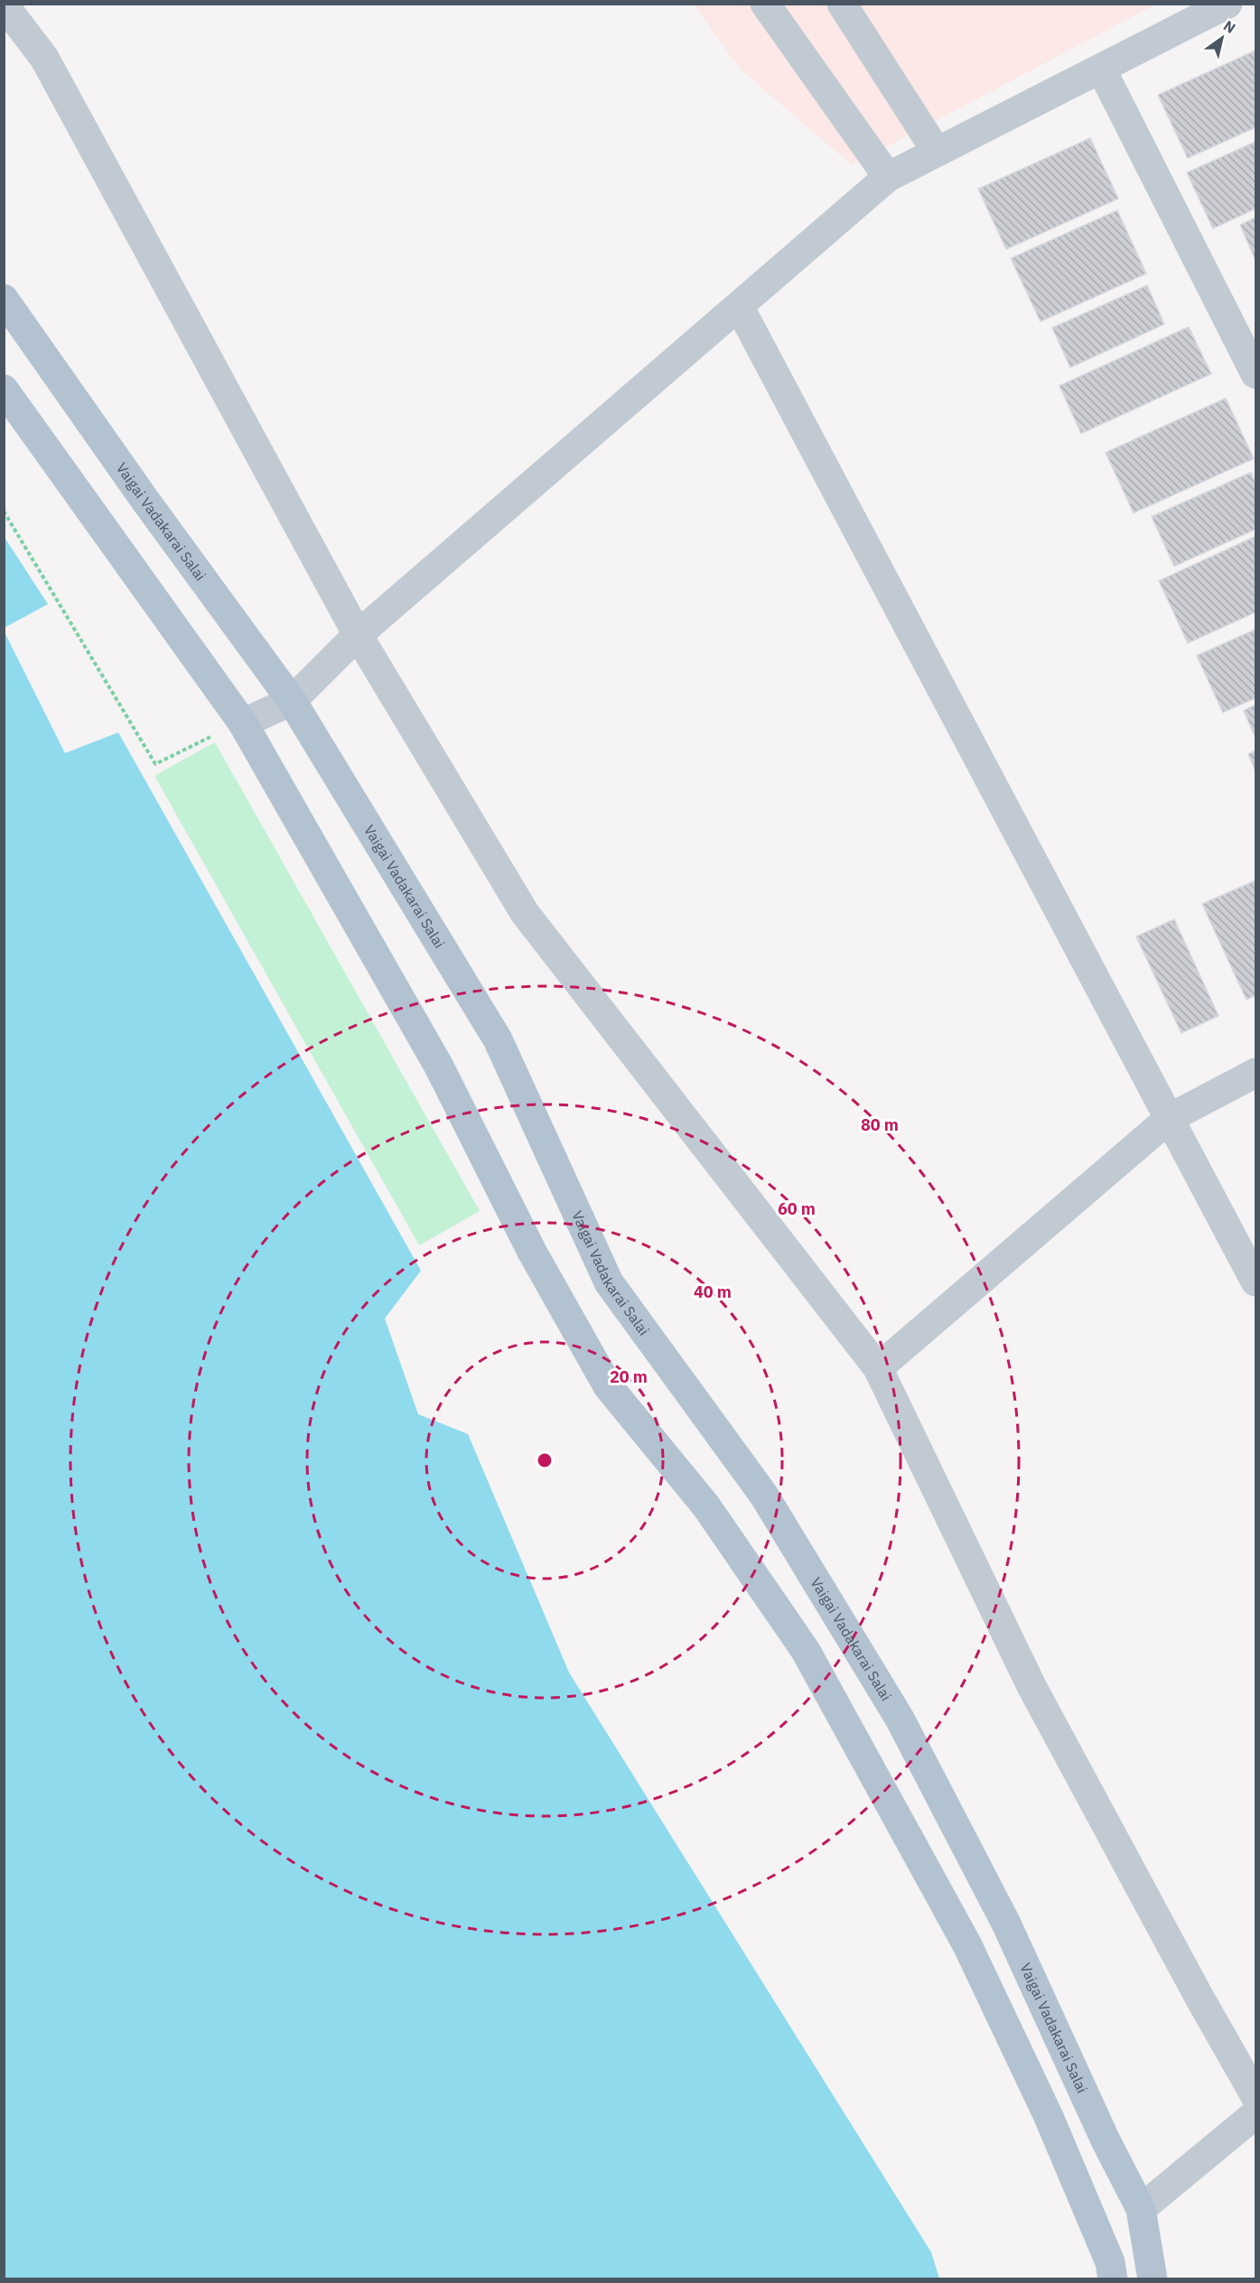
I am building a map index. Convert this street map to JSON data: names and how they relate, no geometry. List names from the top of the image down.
{
  "streets": {
    "main road": ["Vaigai Vadakarai Salai"]
  },
  "north": "top right",
  "rings": [
    "80 m",
    "60 m",
    "40 m",
    "20 m"
  ]
}
